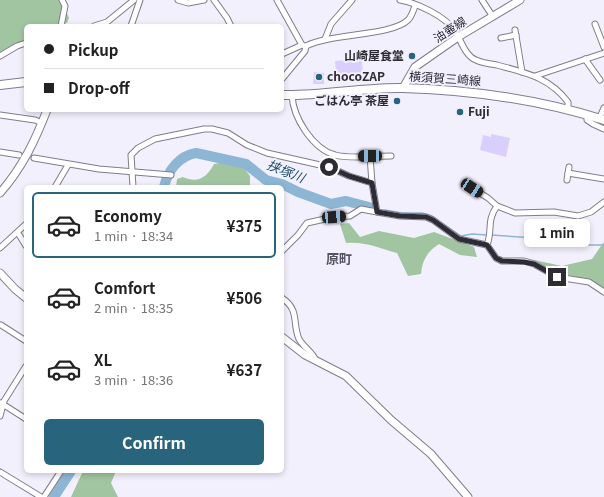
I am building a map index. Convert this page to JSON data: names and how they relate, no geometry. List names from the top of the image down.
{
  "streets": {
    "main road": ["横須賀三崎線"],
    "street": ["油壷線"]
  },
  "crossings": [
    ["油壷線", "横須賀三崎線"]
  ],
  "districts": ["原町"],
  "water": ["挟塚川"],
  "places": [
    "山崎屋食堂",
    "chocoZAP",
    "ごはん亭 茶屋",
    "Fuji"
  ],
  "page": {
    "banner": ["Pickup", "Drop-off"],
    "list": [
      {
        "name": "Economy",
        "note": "1 min · 18:34",
        "value": "¥375"
      },
      {
        "name": "Comfort",
        "note": "2 min · 18:35",
        "value": "¥506"
      },
      {
        "name": "XL",
        "note": "3 min · 18:36",
        "value": "¥637"
      }
    ],
    "bubble": "1 min",
    "buttons": "Confirm"
  }
}
